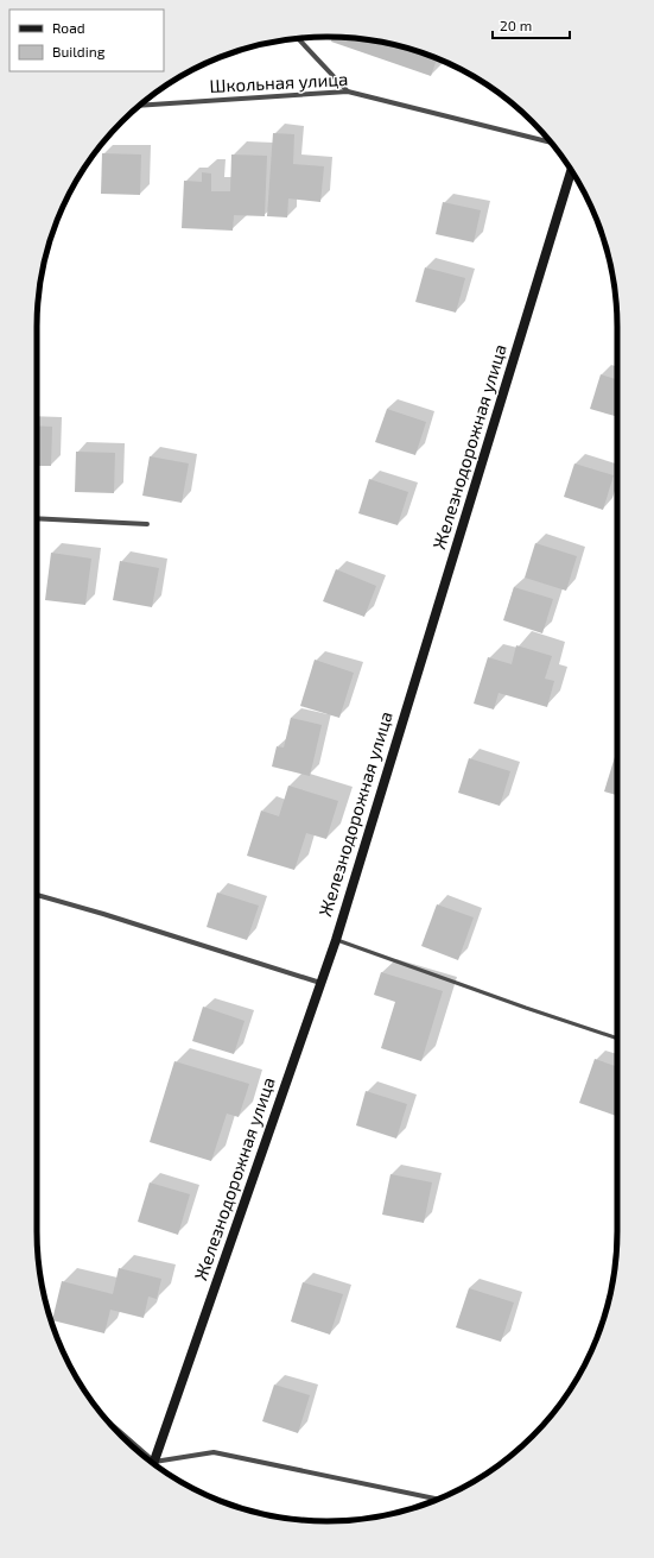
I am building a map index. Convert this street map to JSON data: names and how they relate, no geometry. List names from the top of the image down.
{
  "streets": {
    "street": ["Школьная улица", "Железнодорожная улица"]
  },
  "legend": ["Road", "Building"],
  "scale_bar": "20 m"
}
